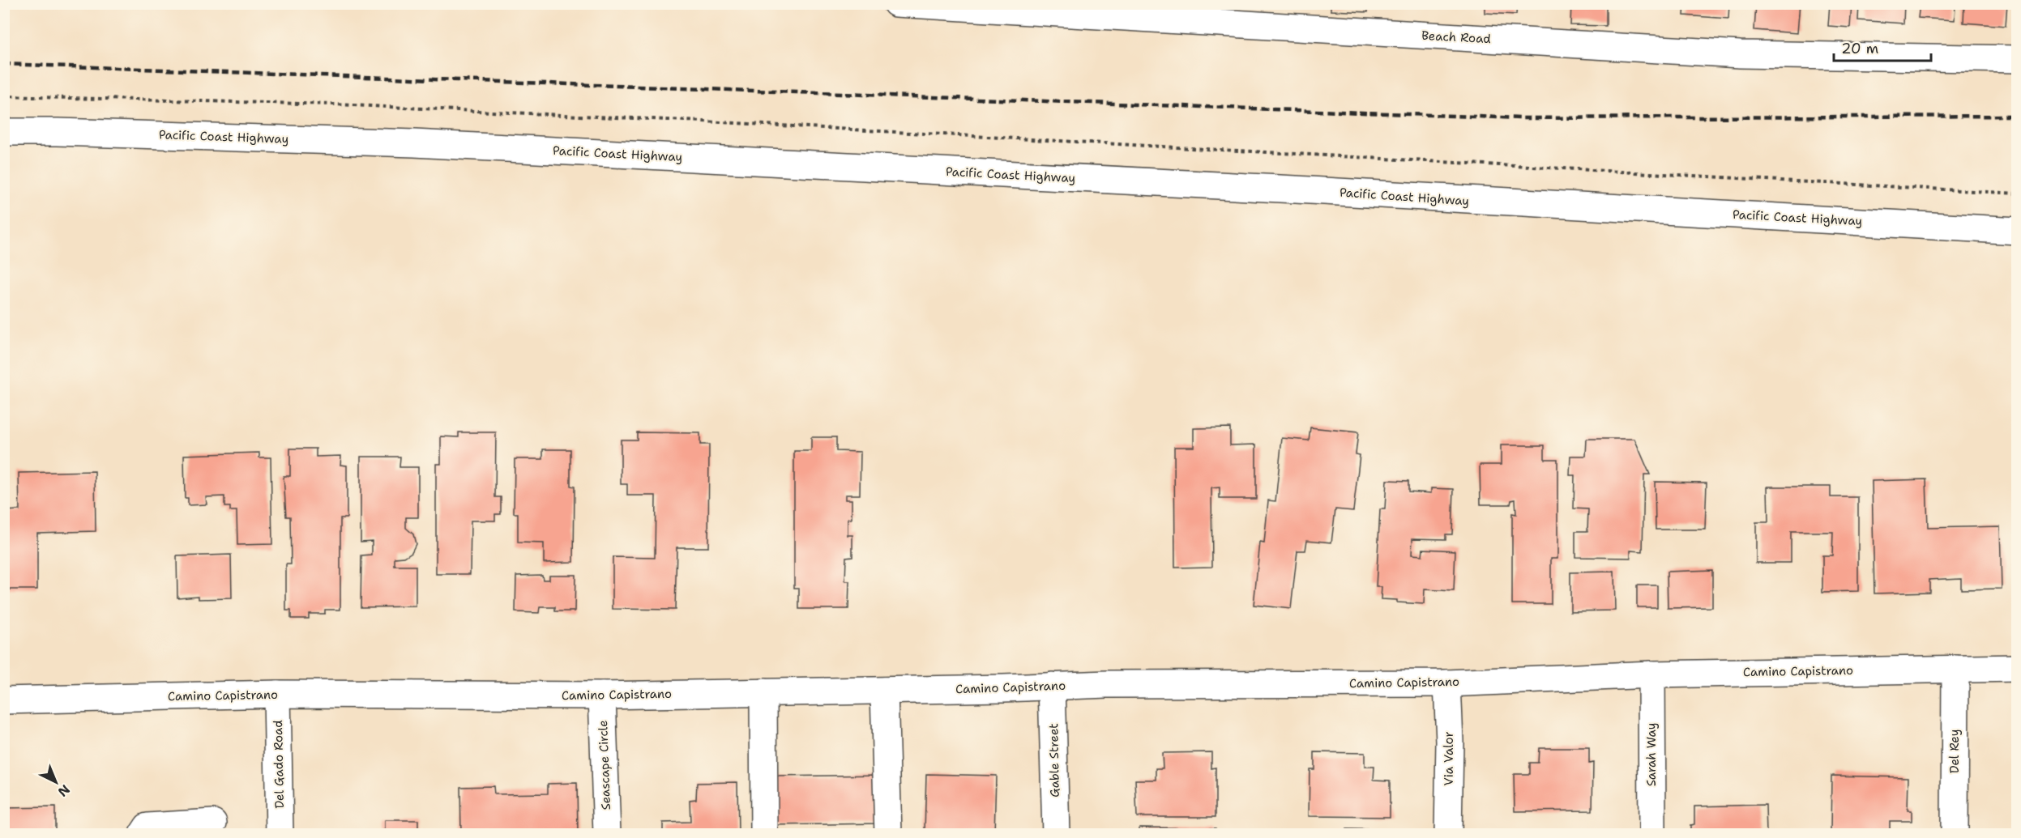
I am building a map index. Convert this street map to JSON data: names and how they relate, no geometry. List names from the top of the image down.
{
  "streets": {
    "main road": [
      "Beach Road",
      "Pacific Coast Highway",
      "Camino Capistrano",
      "Del Rey",
      "Sarah Way",
      "Via Valor",
      "Gable Street",
      "Del Gado Road",
      "Seascape Circle"
    ]
  },
  "crossings": [
    ["Camino Capistrano", "Del Rey"],
    ["Camino Capistrano", "Sarah Way"],
    ["Camino Capistrano", "Via Valor"],
    ["Camino Capistrano", "Gable Street"],
    ["Camino Capistrano", "Del Gado Road"],
    ["Camino Capistrano", "Seascape Circle"]
  ],
  "scale_bar": "20 m",
  "north": "bottom right"
}
